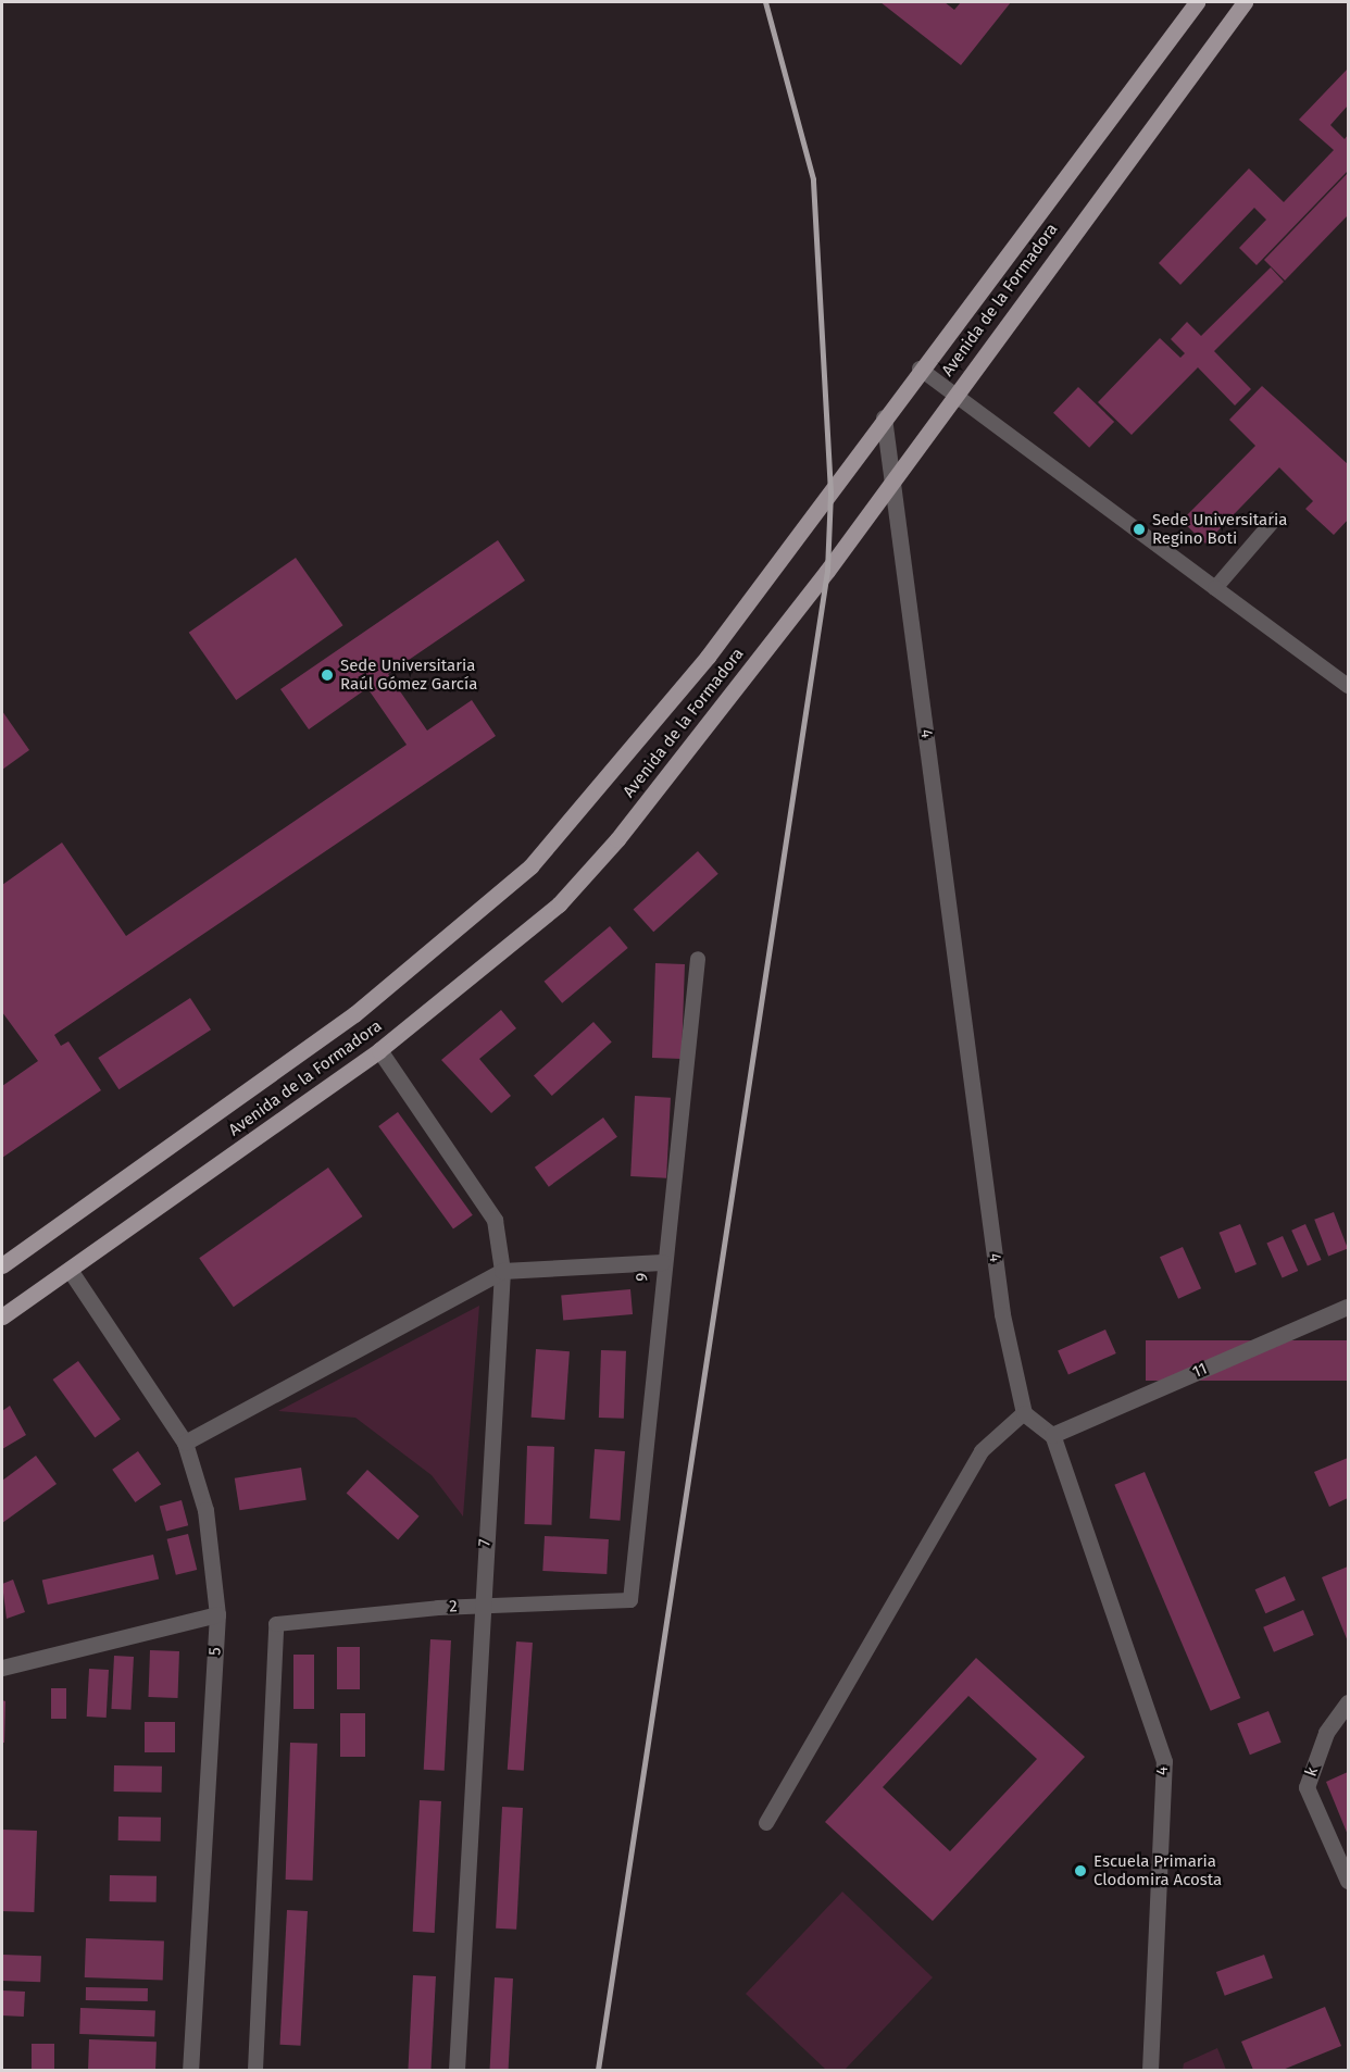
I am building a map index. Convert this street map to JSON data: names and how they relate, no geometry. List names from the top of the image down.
{
  "streets": {
    "main road": ["Avenida de la Formadora"],
    "street": [
      "4",
      "11",
      "7",
      "5",
      "k"
    ],
    "lane": ["9", "2"]
  },
  "crossings": [
    ["Avenida de la Formadora", "4"],
    ["Avenida de la Formadora", "7"],
    ["Avenida de la Formadora", "5"],
    ["4", "11"],
    ["9", "2"],
    ["7", "2"]
  ],
  "places": ["Sede Universitaria Regino Boti", "Sede Universitaria Raúl Gómez García", "Escuela Primaria Clodomira Acosta"]
}
